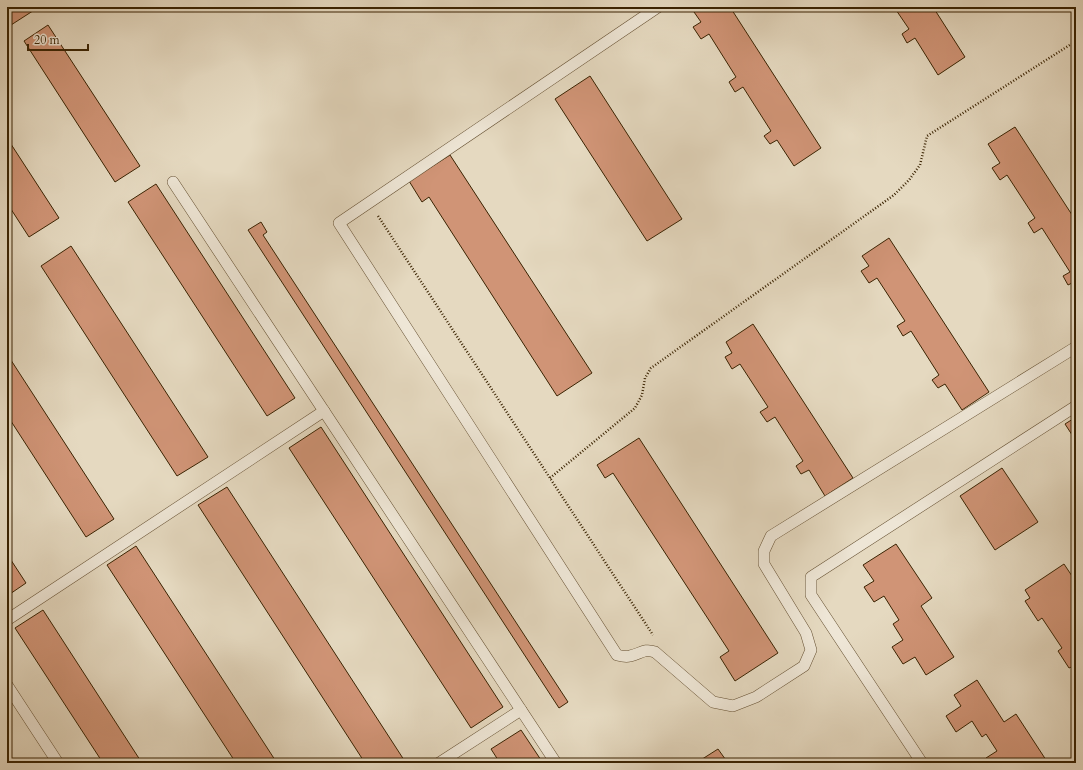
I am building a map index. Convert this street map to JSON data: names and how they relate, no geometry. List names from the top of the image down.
{
  "scale_bar": "20 m"
}
